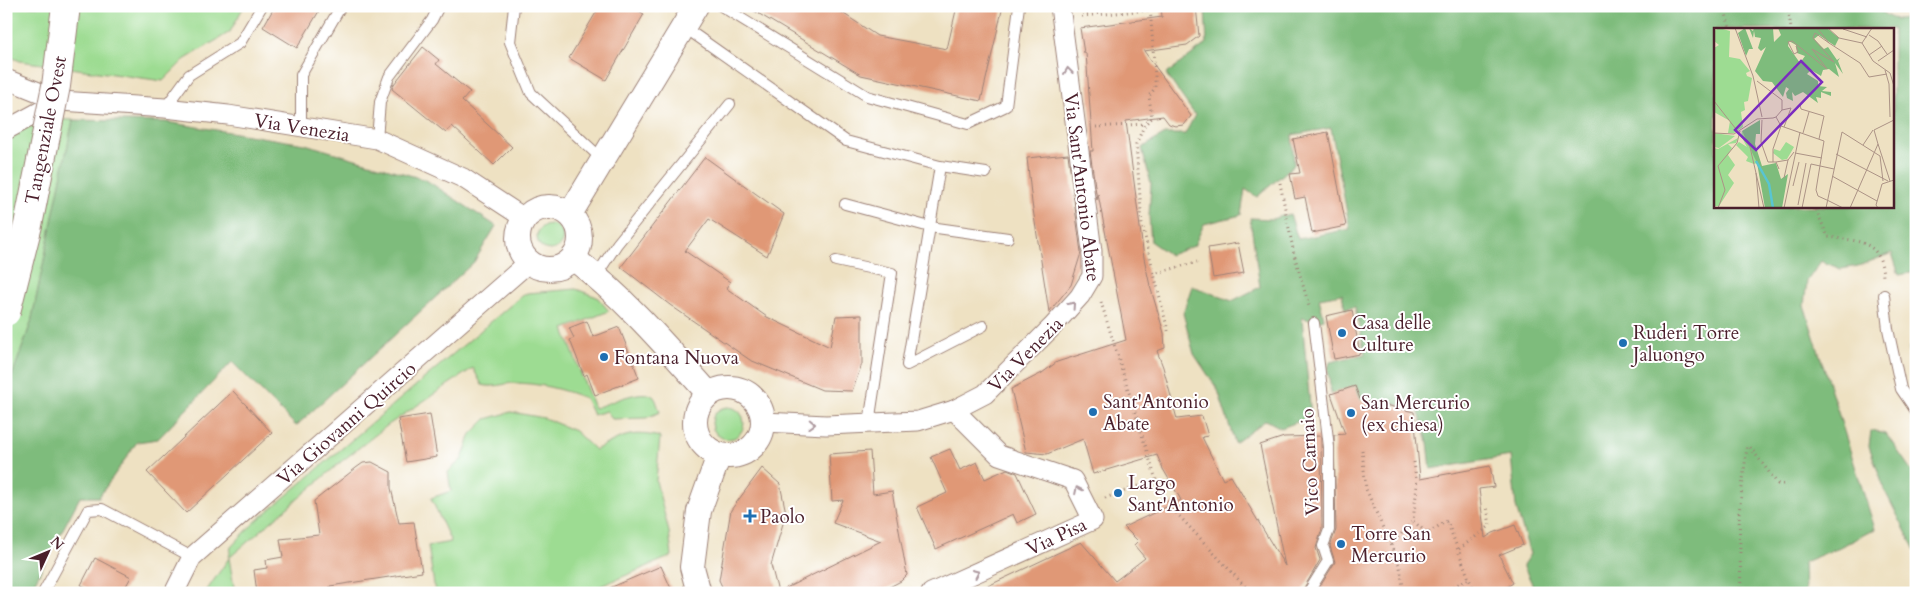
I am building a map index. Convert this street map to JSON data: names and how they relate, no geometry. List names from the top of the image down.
{
  "streets": {
    "main road": ["Tangenziale Ovest"],
    "street": [
      "Via Venezia",
      "Via Sant'Antonio Abate",
      "Via Giovanni Quircio",
      "Via Pisa"
    ],
    "lane": ["Vico Carnaio"]
  },
  "crossings": [
    ["Via Venezia", "Via Sant'Antonio Abate"],
    ["Via Venezia", "Via Giovanni Quircio"],
    ["Via Venezia", "Via Pisa"]
  ],
  "places": {
    "other": [
      "Casa delle Culture",
      "Ruderi Torre Jaluongo",
      "Fontana Nuova",
      "Sant'Antonio Abate",
      "San Mercurio (ex chiesa)",
      "Largo Sant'Antonio",
      "Torre San Mercurio"
    ],
    "health": ["Paolo"]
  },
  "north": "top right"
}
